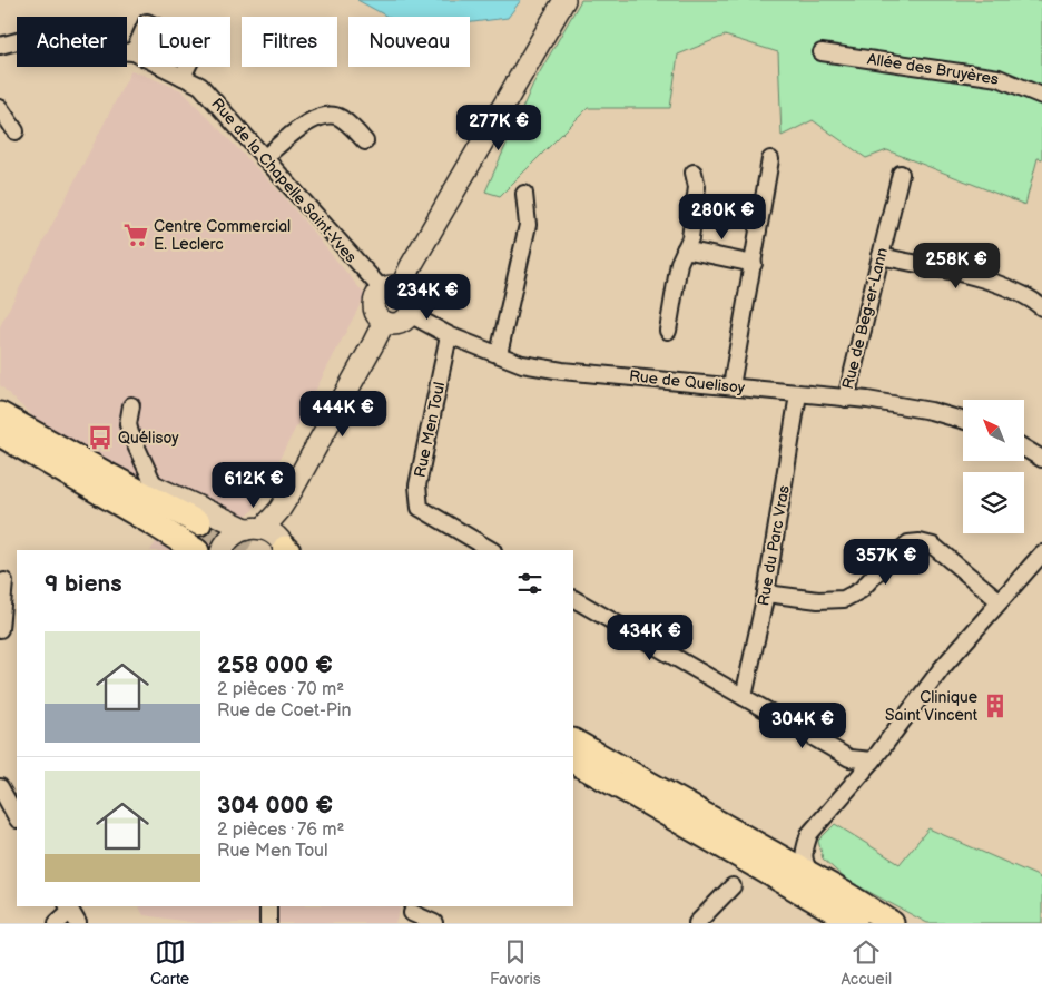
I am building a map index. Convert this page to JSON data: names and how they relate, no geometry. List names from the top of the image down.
{
  "streets": {
    "street": [
      "Allée des Bruyères",
      "Rue de la Chapelle Saint-Yves",
      "Rue de Beg-er-Lann",
      "Rue de Quelisoy",
      "Rue Men Toul",
      "Rue du Parc Vras"
    ]
  },
  "crossings": [
    ["Rue de la Chapelle Saint-Yves", "Rue de Quelisoy"],
    ["Rue de Beg-er-Lann", "Rue de Quelisoy"],
    ["Rue de Quelisoy", "Rue Men Toul"],
    ["Rue de Quelisoy", "Rue du Parc Vras"]
  ],
  "places": {
    "supermarket": ["Centre Commercial E. Leclerc"],
    "bus stop": ["Quélisoy"],
    "building": ["Clinique Saint Vincent"]
  },
  "north": "top left",
  "page": {
    "chip": [
      "Acheter",
      "Louer",
      "Filtres",
      "Nouveau"
    ],
    "price": [
      "277K €",
      "280K €",
      "258K €",
      "234K €",
      "444K €",
      "612K €",
      "357K €",
      "434K €",
      "304K €"
    ],
    "heading": "9 biens",
    "list": [
      {
        "name": "258 000 €",
        "note": "2 pièces · 70 m² · Rue de Coet-Pin"
      },
      {
        "name": "304 000 €",
        "note": "2 pièces · 76 m² · Rue Men Toul"
      }
    ],
    "tabs": ["Carte", "Favoris", "Accueil"]
  }
}
